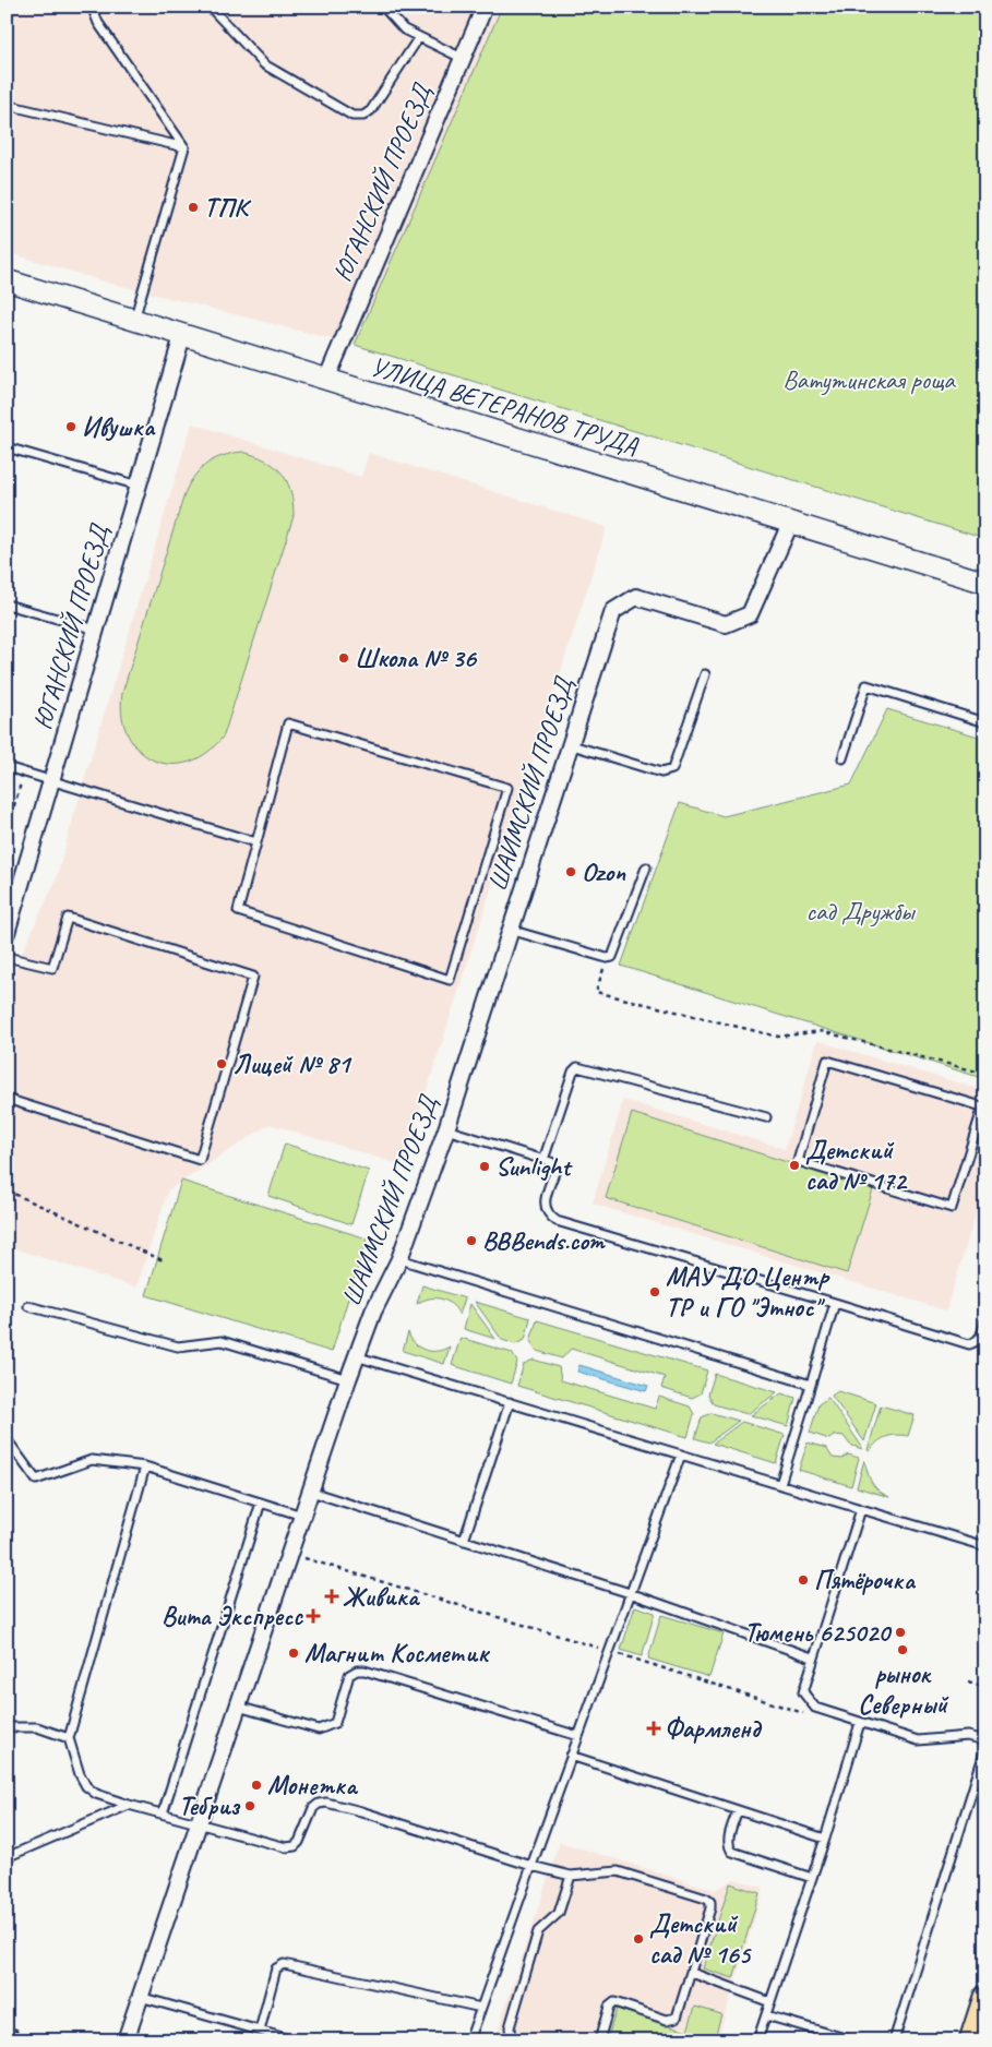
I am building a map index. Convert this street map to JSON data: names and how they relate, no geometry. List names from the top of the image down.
{
  "streets": {
    "main road": ["УЛИЦА ВЕТЕРАНОВ ТРУДА"],
    "street": ["ЮГАНСКИЙ ПРОЕЗД", "ШАИМСКИЙ ПРОЕЗД"]
  },
  "crossings": [
    ["ЮГАНСКИЙ ПРОЕЗД", "УЛИЦА ВЕТЕРАНОВ ТРУДА"],
    ["УЛИЦА ВЕТЕРАНОВ ТРУДА", "ШАИМСКИЙ ПРОЕЗД"]
  ],
  "parks": ["Ватутинская роща", "сад Дружбы"],
  "places": {
    "other": [
      "ТПК",
      "Ивушка",
      "Школа № 36",
      "Ozon",
      "Лицей № 81",
      "Детский сад № 172",
      "Sunlight",
      "BBBends.com",
      "МАУ ДО Центр ТР и ГО \"Этнос\"",
      "Пятёрочка",
      "Тюмень 625020",
      "рынок Северный",
      "Магнит Косметик",
      "Монетка",
      "Тебриз",
      "Детский сад № 165"
    ],
    "health": ["Живика", "Вита Экспресс", "Фармленд"]
  }
}
